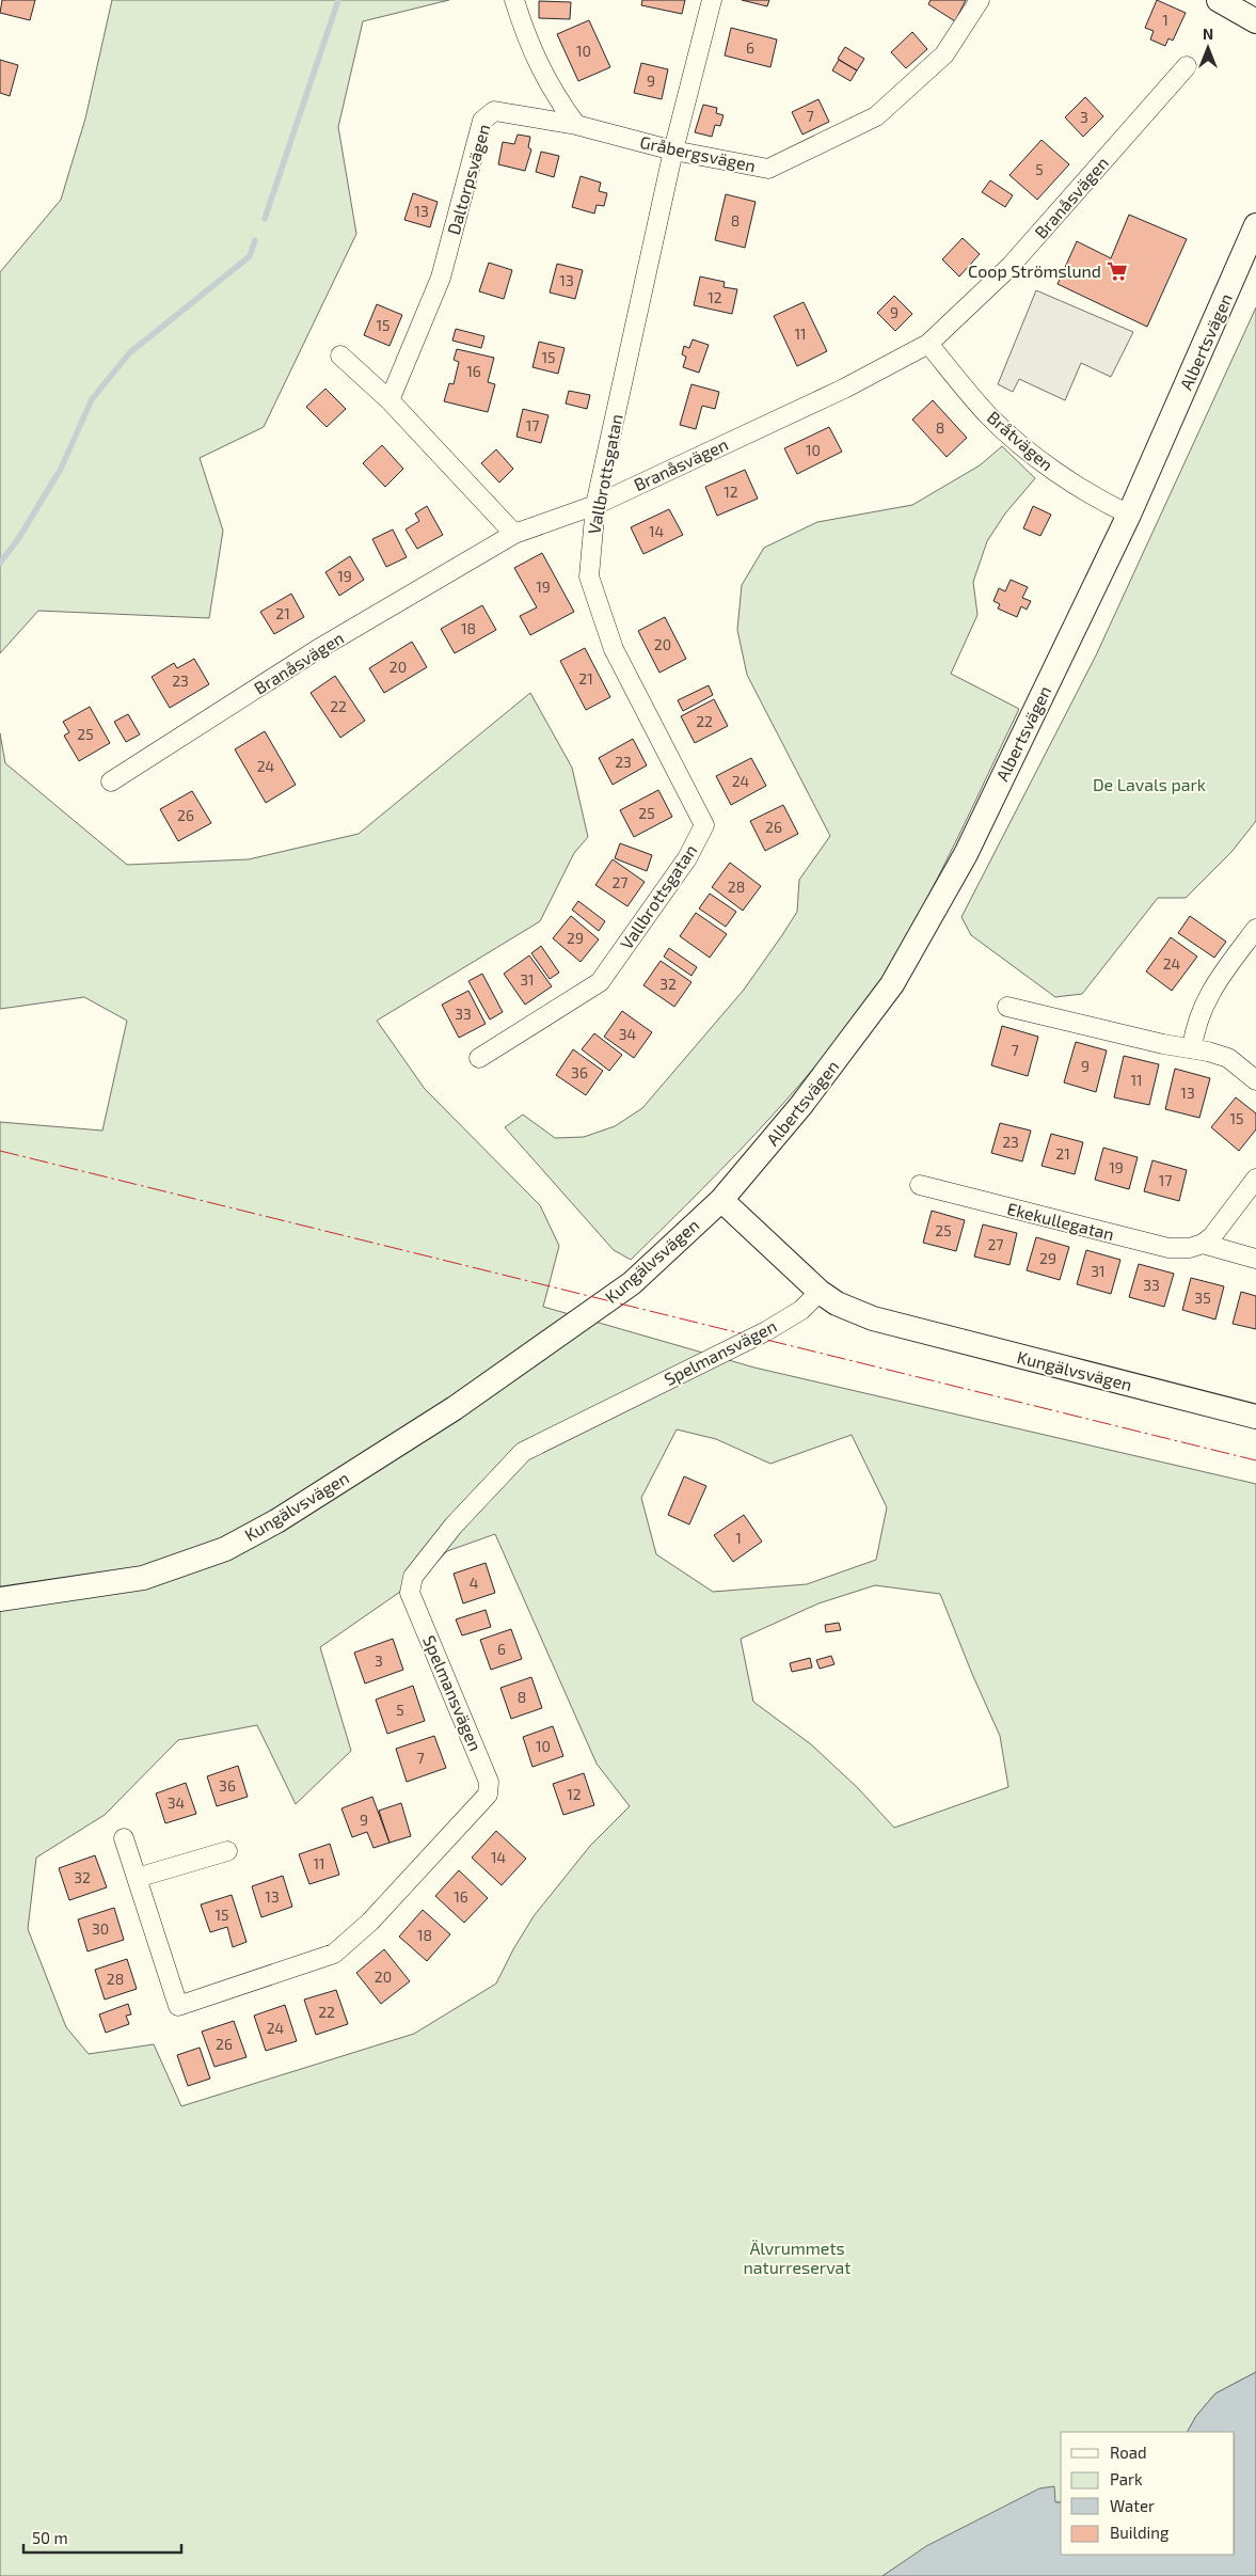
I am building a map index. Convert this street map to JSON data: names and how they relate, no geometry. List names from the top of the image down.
{
  "streets": {
    "street": [
      "Gråbergsvägen",
      "Daltorpsvägen",
      "Branåsvägen",
      "Albertsvägen",
      "Bråtvägen",
      "Vallbrottsgatan",
      "Ekekullegatan",
      "Kungälvsvägen",
      "Spelmansvägen"
    ]
  },
  "crossings": [
    ["Gråbergsvägen", "Daltorpsvägen"],
    ["Gråbergsvägen", "Vallbrottsgatan"],
    ["Branåsvägen", "Bråtvägen"],
    ["Branåsvägen", "Vallbrottsgatan"],
    ["Albertsvägen", "Bråtvägen"],
    ["Albertsvägen", "Kungälvsvägen"],
    ["Kungälvsvägen", "Spelmansvägen"]
  ],
  "parks": ["De Lavals park", "Älvrummets naturreservat"],
  "places": {
    "supermarket": ["Coop Strömslund"]
  },
  "house_numbers": [
    "1",
    "6",
    "10",
    "9",
    "7",
    "3",
    "5",
    "13",
    "8",
    "13",
    "12",
    "9",
    "15",
    "11",
    "15",
    "16",
    "17",
    "8",
    "10",
    "12",
    "14",
    "19",
    "19",
    "21",
    "18",
    "20",
    "20",
    "21",
    "23",
    "22",
    "22",
    "25",
    "23",
    "24",
    "24",
    "25",
    "26",
    "26",
    "27",
    "28",
    "29",
    "24",
    "31",
    "32",
    "33",
    "34",
    "7",
    "9",
    "36",
    "11",
    "13",
    "15",
    "23",
    "21",
    "19",
    "17",
    "25",
    "27",
    "29",
    "31",
    "33",
    "35",
    "1",
    "4",
    "6",
    "3",
    "8",
    "5",
    "10",
    "7",
    "36",
    "12",
    "34",
    "9",
    "14",
    "11",
    "32",
    "13",
    "16",
    "15",
    "30",
    "18",
    "20",
    "28",
    "22",
    "24",
    "26"
  ],
  "legend": [
    "Road",
    "Park",
    "Water",
    "Building"
  ],
  "scale_bar": "50 m",
  "north": "top"
}
